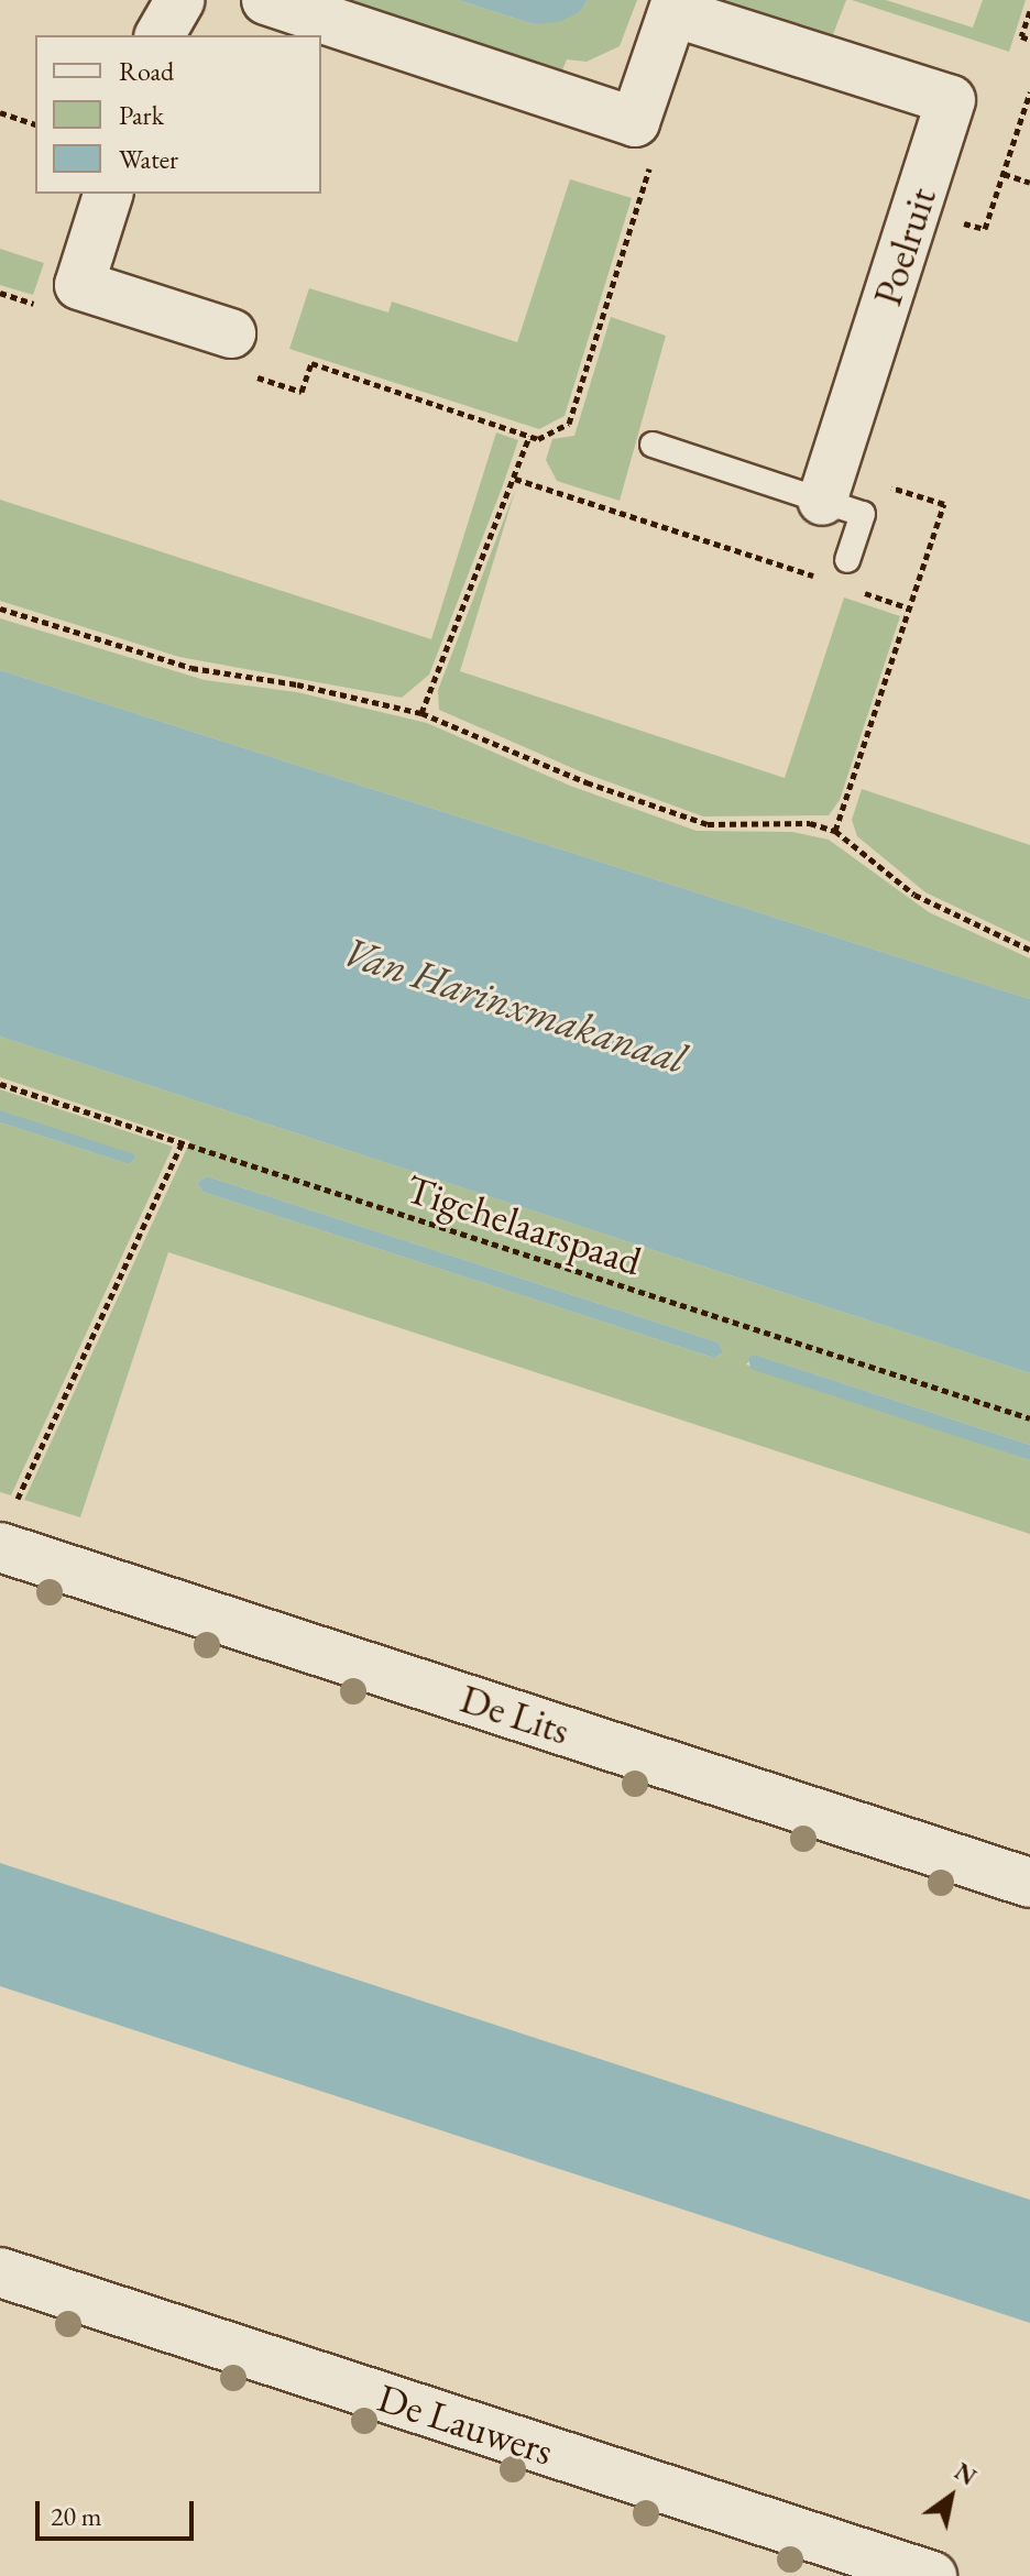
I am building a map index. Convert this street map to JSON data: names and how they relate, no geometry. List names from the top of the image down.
{
  "streets": {
    "street": ["Poelruit", "De Lits", "De Lauwers"],
    "path": ["Tigchelaarspaad"]
  },
  "water": ["Van Harinxmakanaal"],
  "legend": ["Road", "Park", "Water"],
  "scale_bar": "20 m",
  "north": "top right"
}
